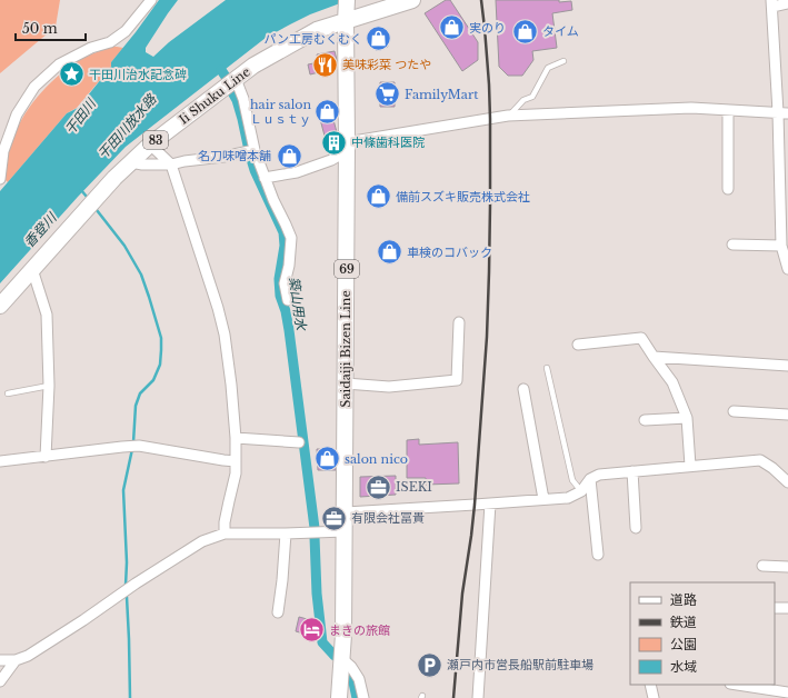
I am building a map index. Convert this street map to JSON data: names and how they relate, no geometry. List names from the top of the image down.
{
  "streets": {
    "main road": [
      "Ii Shuku Line",
      "83",
      "69",
      "Saidaiji Bizen Line"
    ]
  },
  "crossings": [
    ["Ii Shuku Line", "Saidaiji Bizen Line"]
  ],
  "water": [
    "干田川",
    "干田川放水路",
    "香登川",
    "築山用水"
  ],
  "places": {
    "shop": [
      "実のり",
      "タイム",
      "パン工房むくむく",
      "hair salon Ｌｕｓｔｙ",
      "名刀味噌本舗",
      "備前スズキ販売株式会社",
      "車検のコバック",
      "salon nico"
    ],
    "restaurant": ["美味彩菜 つたや"],
    "place": ["干田川治水記念碑"],
    "supermarket": ["FamilyMart"],
    "building": ["中條歯科医院"],
    "office": ["ISEKI", "有限会社冨貴"],
    "hotel": ["まきの旅館"],
    "parking": ["瀬戸内市営長船駅前駐車場"]
  },
  "legend": [
    "道路",
    "鉄道",
    "公園",
    "水域"
  ],
  "scale_bar": "50 m"
}
